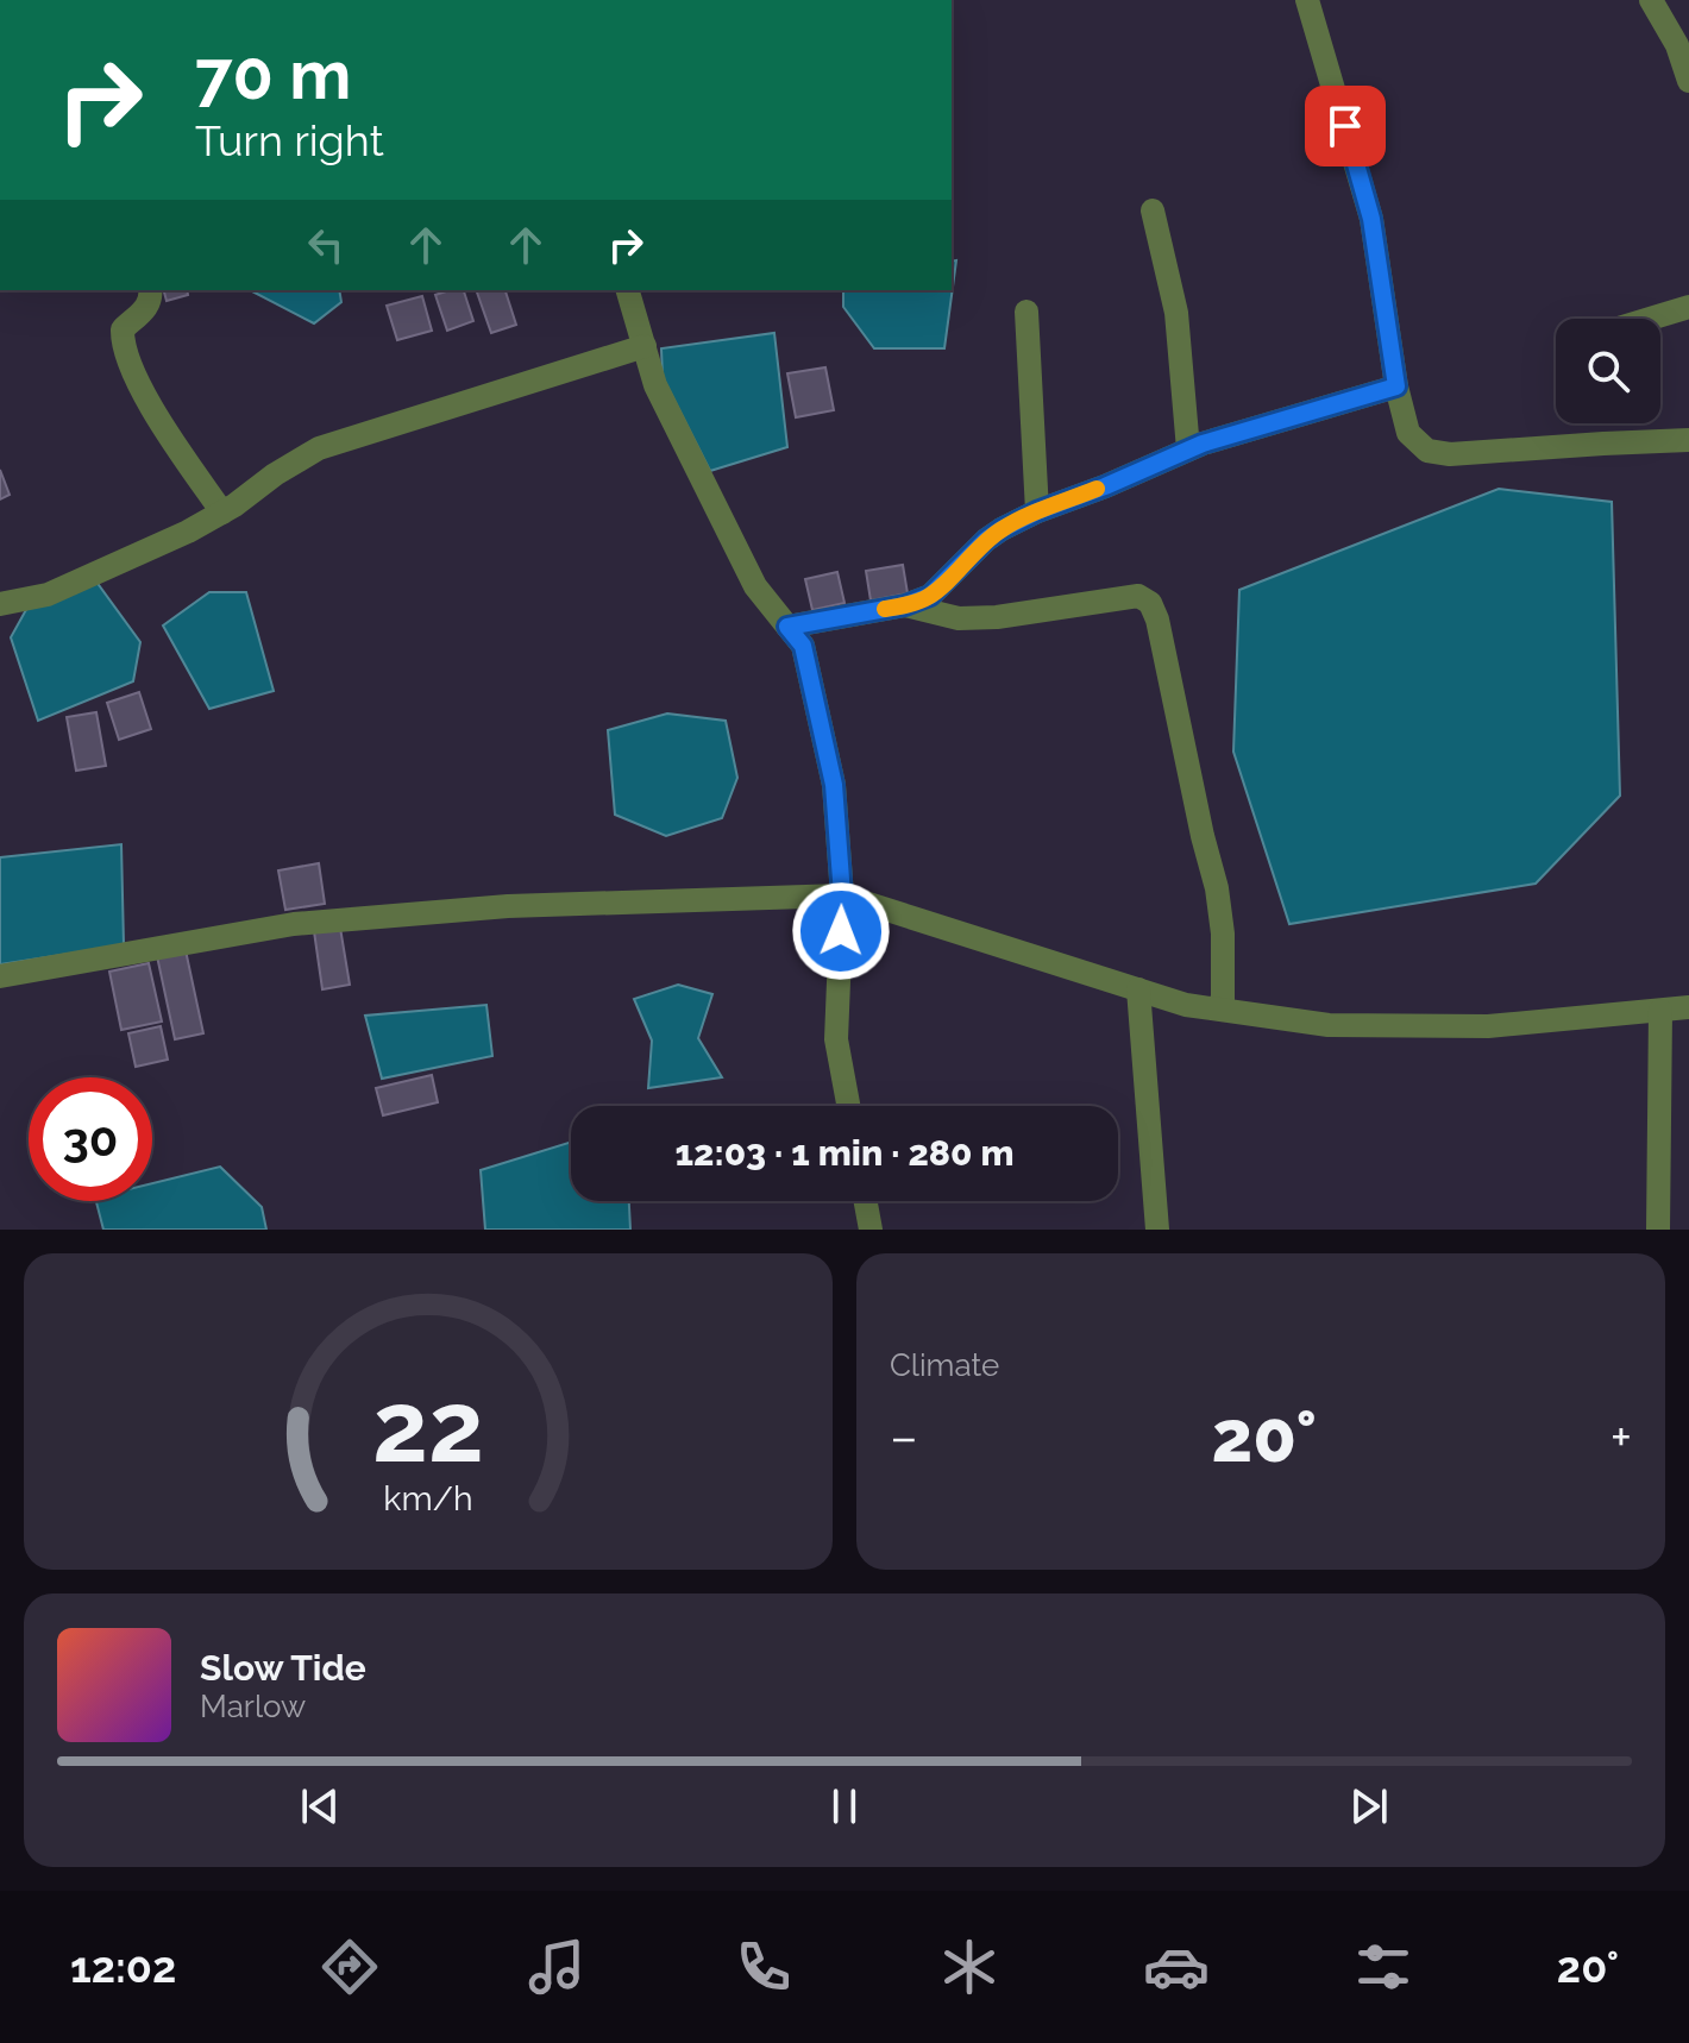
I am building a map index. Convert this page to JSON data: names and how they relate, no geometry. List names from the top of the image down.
{
  "page": {
    "turn": ["70 m", "Turn right"],
    "limit": "30",
    "trip": "12:03 · 1 min · 280 m",
    "tile": "Climate",
    "heat": ["−", "20°", "+"],
    "song": ["Slow Tide", "Marlow"],
    "tabs": ["12:02", "20°"],
    "gauge": ["22", "km/h"]
  }
}
